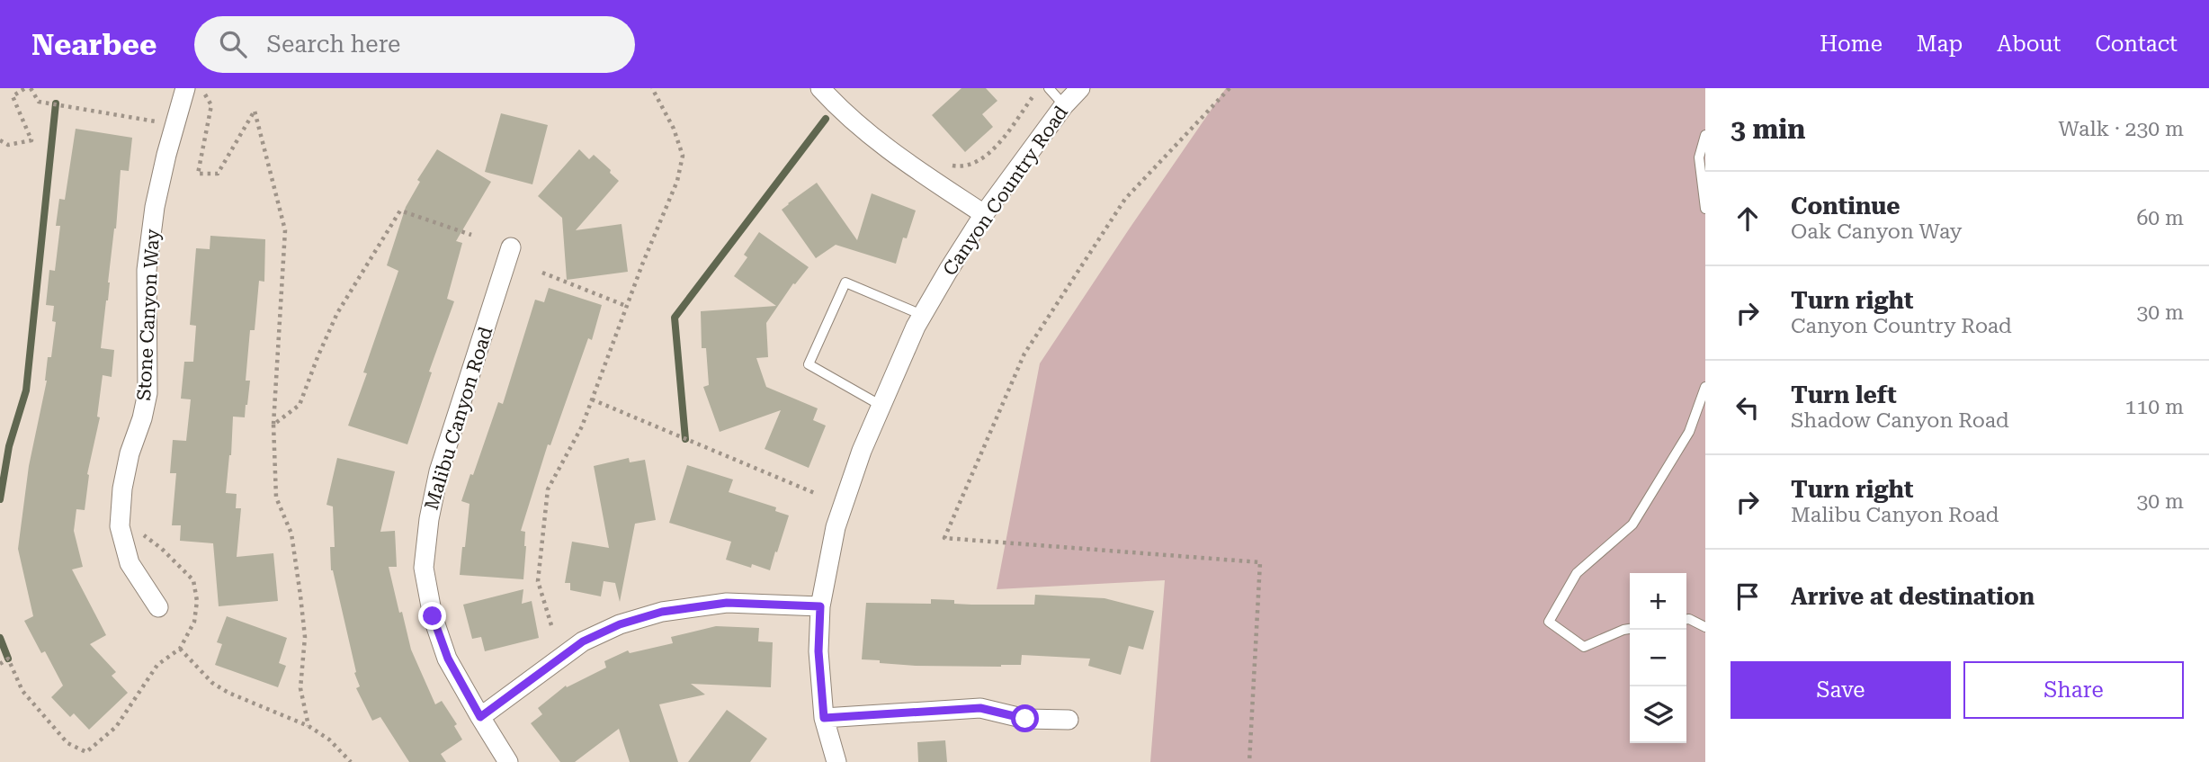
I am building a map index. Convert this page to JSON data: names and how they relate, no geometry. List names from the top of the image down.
{
  "streets": {
    "street": ["Canyon Country Road", "Stone Canyon Way", "Malibu Canyon Road"]
  },
  "page": {
    "header": "Nearbee",
    "search": "Search here",
    "nav": [
      "Home",
      "Map",
      "About",
      "Contact"
    ],
    "heading": ["3 min", "Walk · 230 m"],
    "list": [
      ["Continue", "Oak Canyon Way", "60 m"],
      ["Turn right", "Canyon Country Road", "30 m"],
      ["Turn left", "Shadow Canyon Road", "110 m"],
      ["Turn right", "Malibu Canyon Road", "30 m"],
      "Arrive at destination"
    ],
    "map_buttons": ["+", "−"],
    "buttons": ["Save", "Share"]
  }
}
